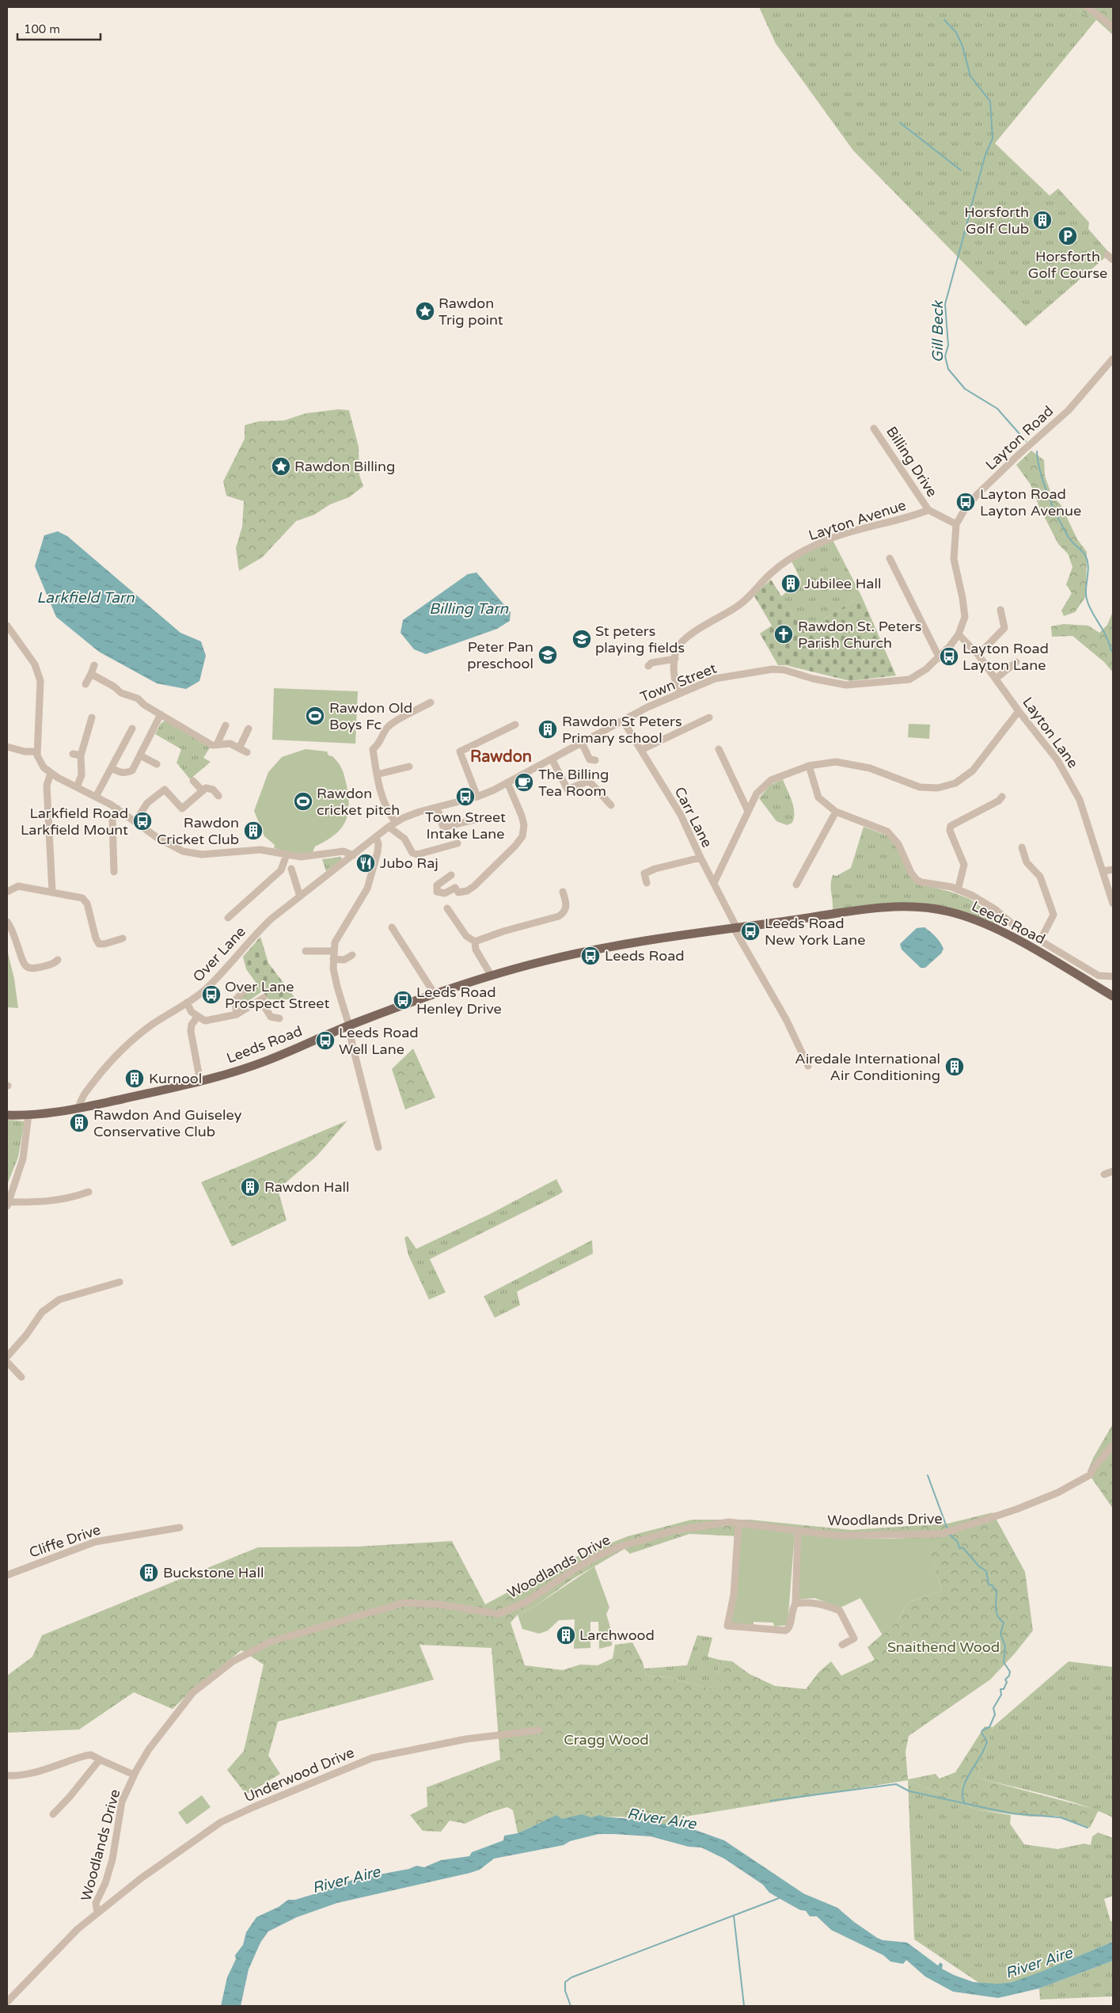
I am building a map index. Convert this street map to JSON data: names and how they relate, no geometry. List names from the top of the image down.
{
  "streets": {
    "main road": ["Leeds Road"],
    "street": [
      "Layton Road",
      "Billing Drive",
      "Layton Avenue",
      "Town Street",
      "Layton Lane",
      "Carr Lane",
      "Over Lane",
      "Woodlands Drive",
      "Cliffe Drive",
      "Underwood Drive"
    ]
  },
  "crossings": [
    ["Layton Road", "Layton Avenue"],
    ["Layton Road", "Town Street"],
    ["Layton Road", "Layton Lane"],
    ["Billing Drive", "Layton Avenue"],
    ["Layton Avenue", "Town Street"],
    ["Town Street", "Layton Lane"],
    ["Town Street", "Carr Lane"],
    ["Town Street", "Over Lane"],
    ["Carr Lane", "Leeds Road"],
    ["Leeds Road", "Over Lane"],
    ["Woodlands Drive", "Underwood Drive"]
  ],
  "districts": ["Rawdon"],
  "water": [
    "Gill Beck",
    "Larkfield Tarn",
    "Billing Tarn",
    "River Aire"
  ],
  "parks": ["Snaithend Wood", "Cragg Wood"],
  "places": {
    "building": [
      "Horsforth Golf Club",
      "Jubilee Hall",
      "Rawdon St Peters Primary school",
      "Rawdon Cricket Club",
      "Airedale International Air Conditioning",
      "Kurnool",
      "Rawdon And Guiseley Conservative Club",
      "Rawdon Hall",
      "Buckstone Hall",
      "Larchwood"
    ],
    "parking": ["Horsforth Golf Course"],
    "place": ["Rawdon Trig point", "Rawdon Billing"],
    "bus stop": [
      "Layton Road Layton Avenue",
      "Layton Road Layton Lane",
      "Town Street Intake Lane",
      "Larkfield Road Larkfield Mount",
      "Leeds Road New York Lane",
      "Leeds Road",
      "Over Lane Prospect Street",
      "Leeds Road Henley Drive",
      "Leeds Road Well Lane"
    ],
    "church": ["Rawdon St. Peters Parish Church"],
    "school or university": ["St peters playing fields", "Peter Pan preschool"],
    "sports": ["Rawdon Old Boys Fc", "Rawdon cricket pitch"],
    "cafe": ["The Billing Tea Room"],
    "restaurant": ["Jubo Raj"]
  },
  "scale_bar": "100 m"
}
